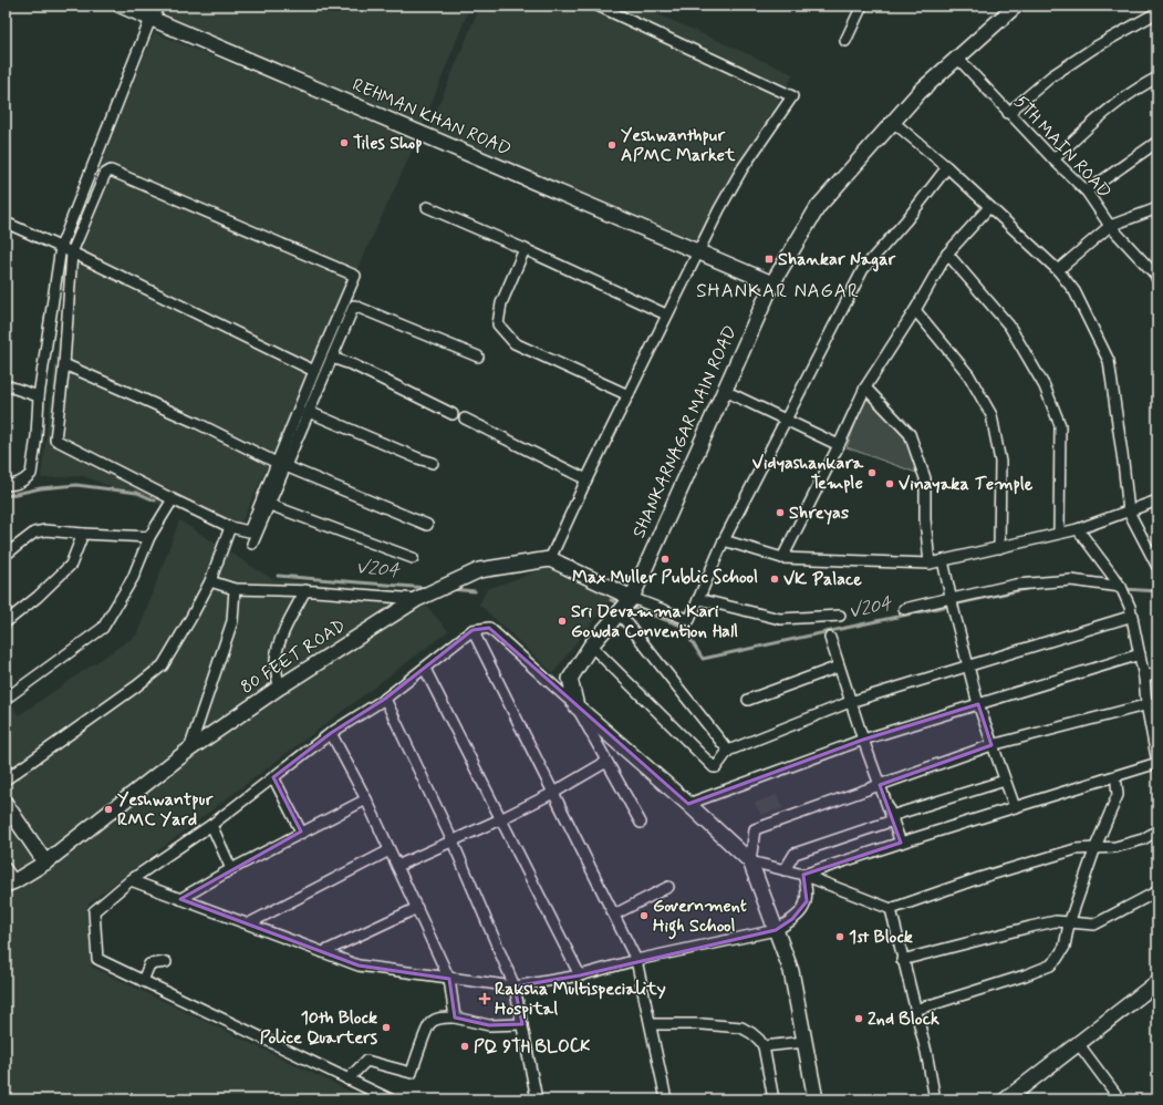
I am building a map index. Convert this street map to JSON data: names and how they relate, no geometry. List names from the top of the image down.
{
  "streets": {
    "street": [
      "REHMAN KHAN ROAD",
      "5TH MAIN ROAD",
      "SHANKARNAGAR MAIN ROAD",
      "80 FEET ROAD"
    ]
  },
  "crossings": [
    ["REHMAN KHAN ROAD", "SHANKARNAGAR MAIN ROAD"],
    ["5TH MAIN ROAD", "SHANKARNAGAR MAIN ROAD"]
  ],
  "districts": ["SHANKAR NAGAR"],
  "water": ["V204"],
  "places": {
    "other": [
      "Tiles Shop",
      "Yeshwanthpur APMC Market",
      "Vidyashankara Temple",
      "Vinayaka Temple",
      "Shreyas",
      "Max Muller Public School",
      "VK Palace",
      "Sri Devamma Kari Gowda Convention Hall",
      "Yeshwantpur RMC Yard",
      "Government High School",
      "1st Block",
      "2nd Block",
      "10th Block Police Quarters",
      "PQ 9TH BLOCK"
    ],
    "transit": ["Shankar Nagar"],
    "health": ["Raksha Multispeciality Hospital"]
  }
}
